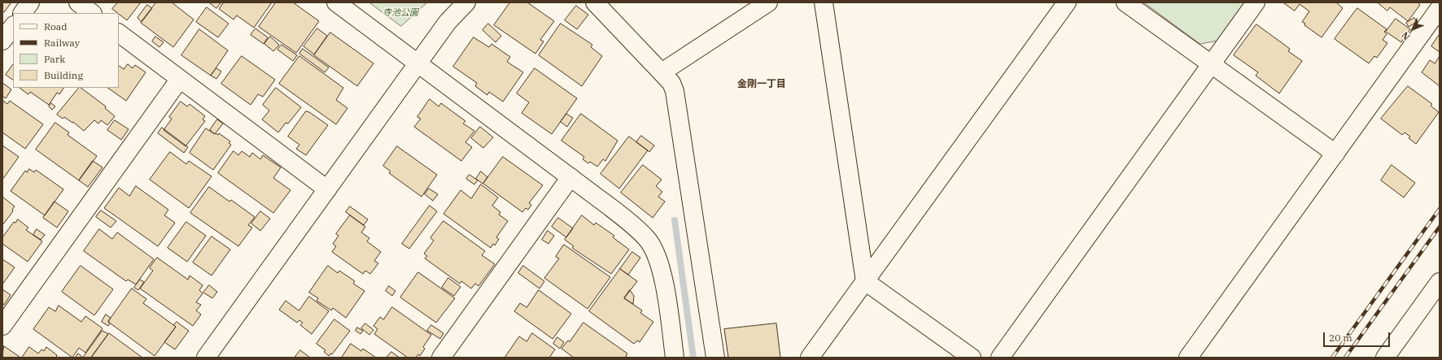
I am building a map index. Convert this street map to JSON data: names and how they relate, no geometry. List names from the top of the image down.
{
  "districts": ["金剛一丁目"],
  "parks": ["寺池公園"],
  "legend": [
    "Road",
    "Railway",
    "Park",
    "Building"
  ],
  "scale_bar": "20 m",
  "north": "bottom left"
}
